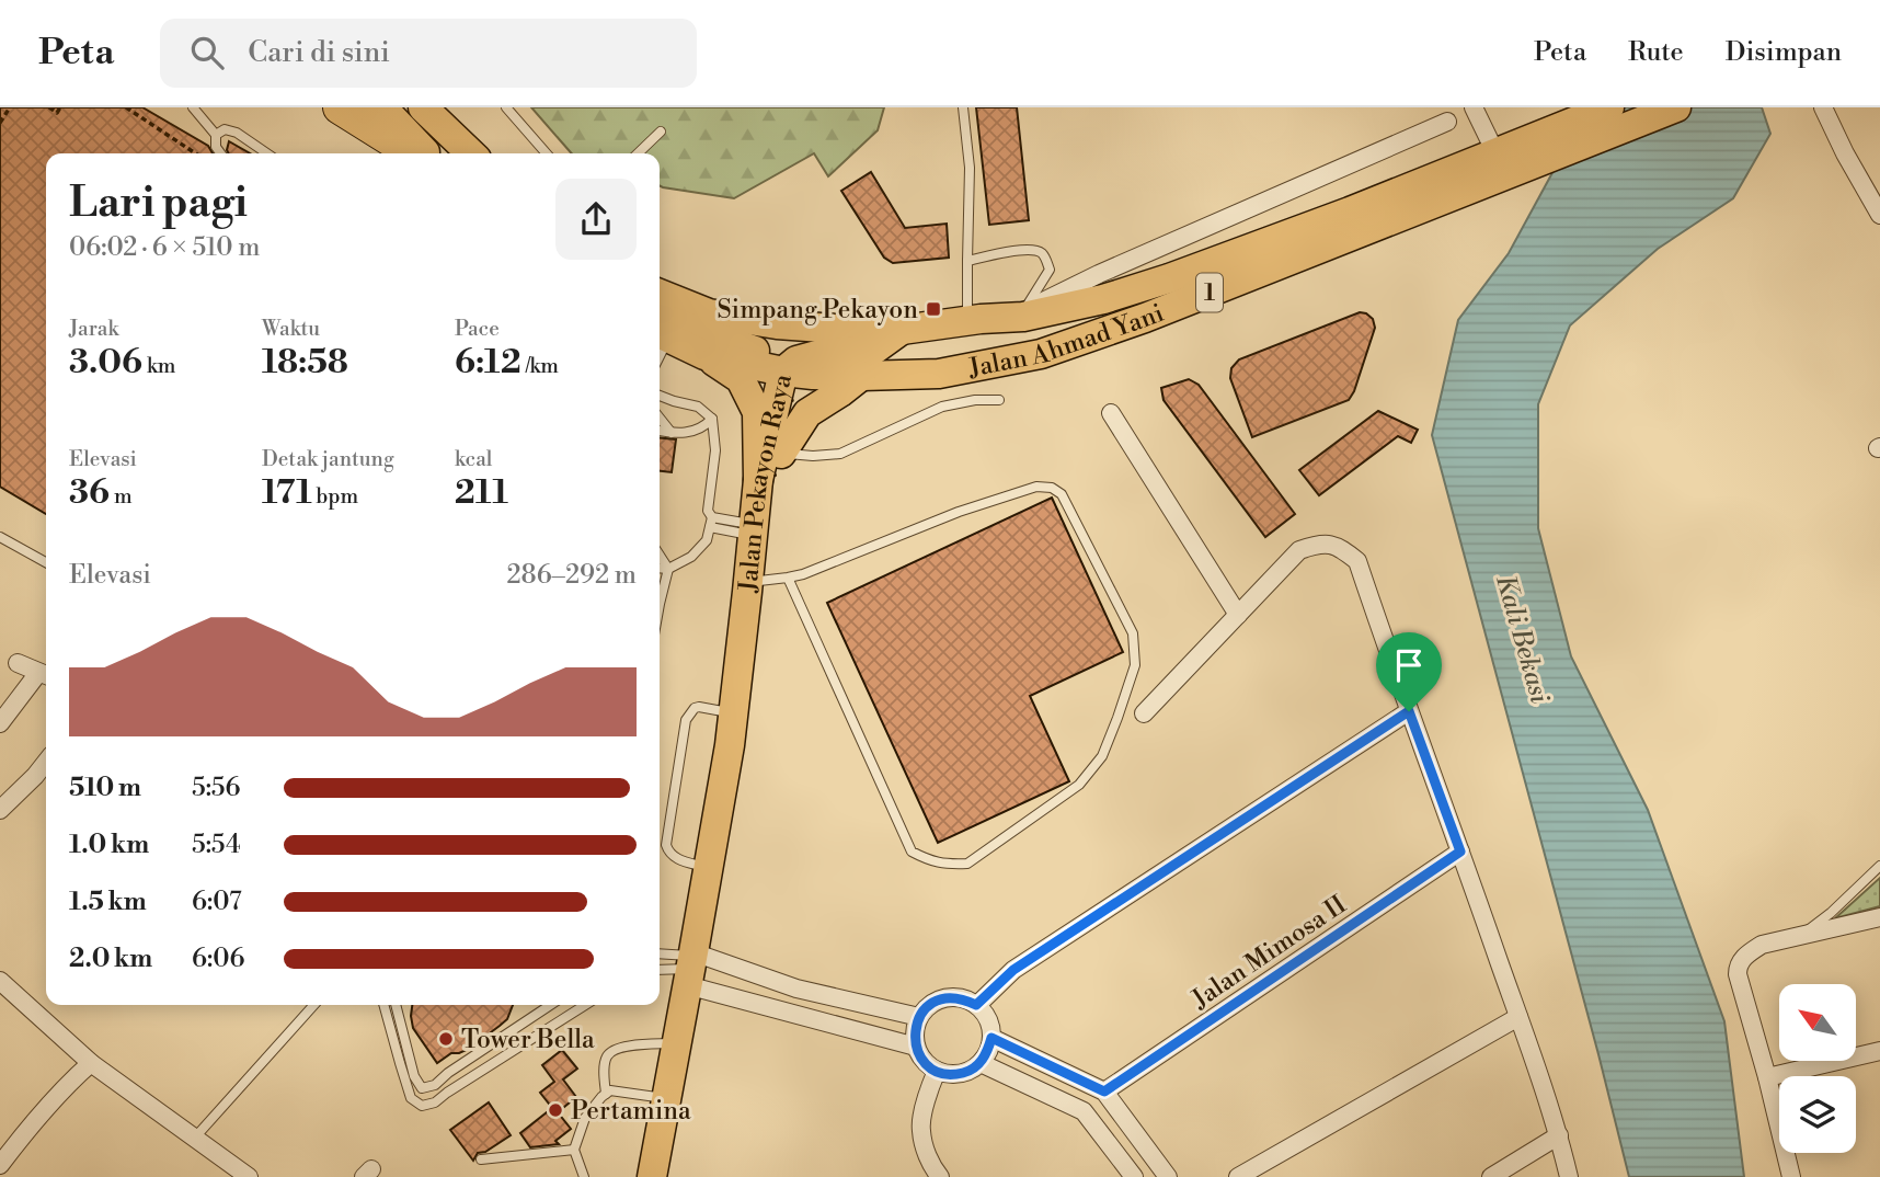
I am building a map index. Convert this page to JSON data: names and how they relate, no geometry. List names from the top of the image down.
{
  "streets": {
    "main road": ["1", "Jalan Ahmad Yani", "Jalan Pekayon Raya"],
    "street": ["Jalan Mimosa II"]
  },
  "crossings": [
    ["Jalan Ahmad Yani", "Jalan Pekayon Raya"]
  ],
  "water": ["Kali Bekasi"],
  "places": {
    "transit": ["Simpang Pekayon"],
    "other": ["Tower Bella", "Pertamina"]
  },
  "north": "top left",
  "page": {
    "header": "Peta",
    "search": "Cari di sini",
    "nav": ["Peta", "Rute", "Disimpan"],
    "heading": ["Lari pagi", "06:02 · 6 × 510 m"],
    "stats": [
      ["Jarak", "3.06 km"],
      ["Waktu", "18:58"],
      ["Pace", "6:12 /km"],
      ["Elevasi", "36 m"],
      ["Detak jantung", "171 bpm"],
      ["kcal", "211"]
    ],
    "chart": ["Elevasi", "286–292 m"],
    "list": [
      {
        "name": "510 m",
        "note": "5:56"
      },
      {
        "name": "1.0 km",
        "note": "5:54"
      },
      {
        "name": "1.5 km",
        "note": "6:07"
      },
      {
        "name": "2.0 km",
        "note": "6:06"
      }
    ]
  }
}
